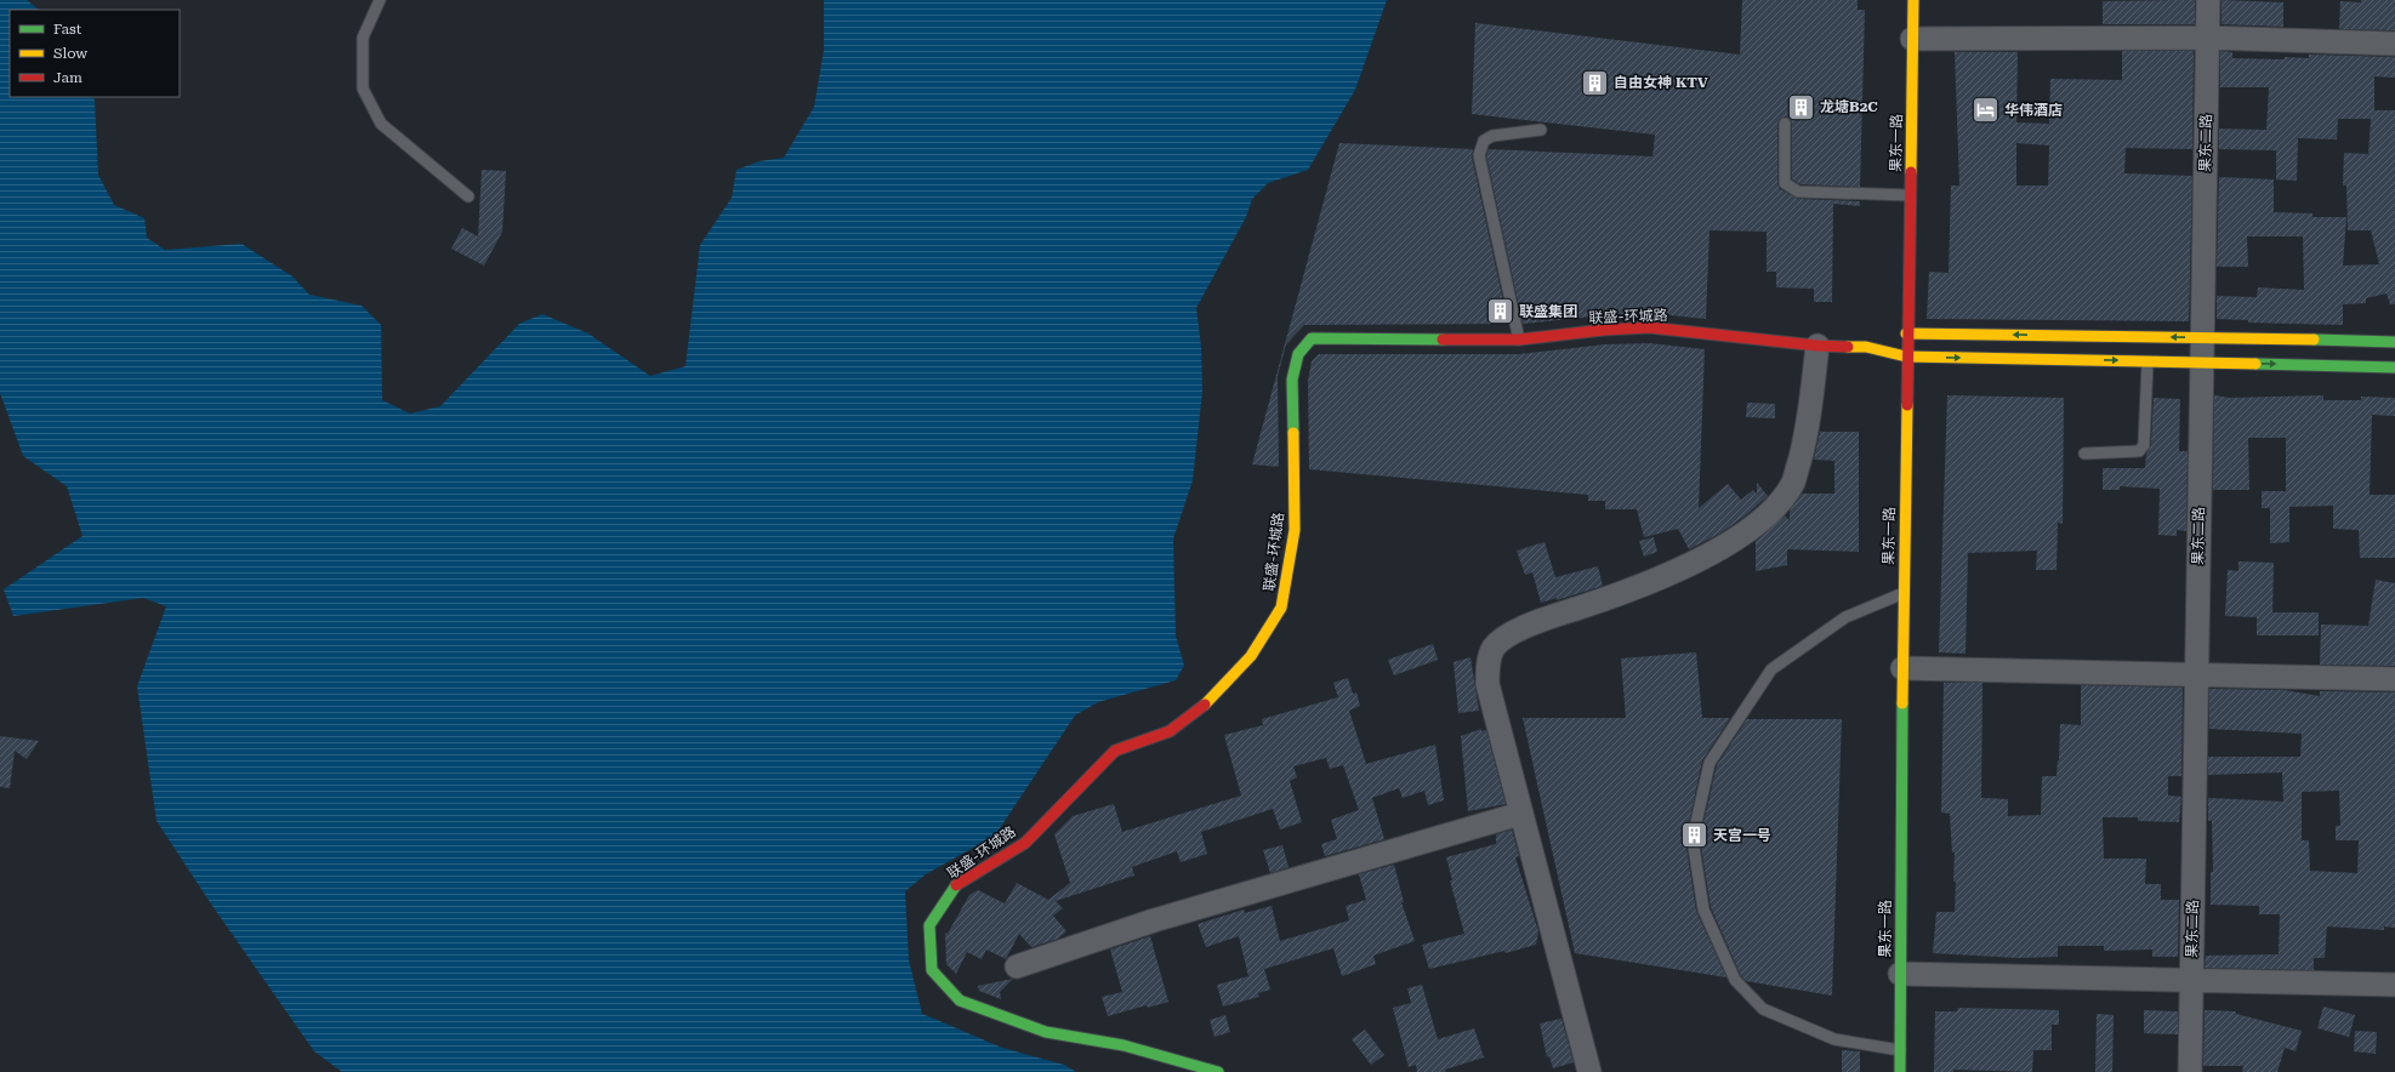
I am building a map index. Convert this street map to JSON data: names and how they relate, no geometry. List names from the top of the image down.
{
  "streets": {
    "street": ["果东一路", "果东二路", "联盛-环城路"]
  },
  "crossings": [
    ["果东一路", "联盛-环城路"]
  ],
  "places": {
    "building": [
      "自由女神 KTV",
      "龙塘B2C",
      "联盛集团",
      "天宫一号"
    ],
    "hotel": ["华伟酒店"]
  },
  "legend": ["Fast", "Slow", "Jam"]
}
